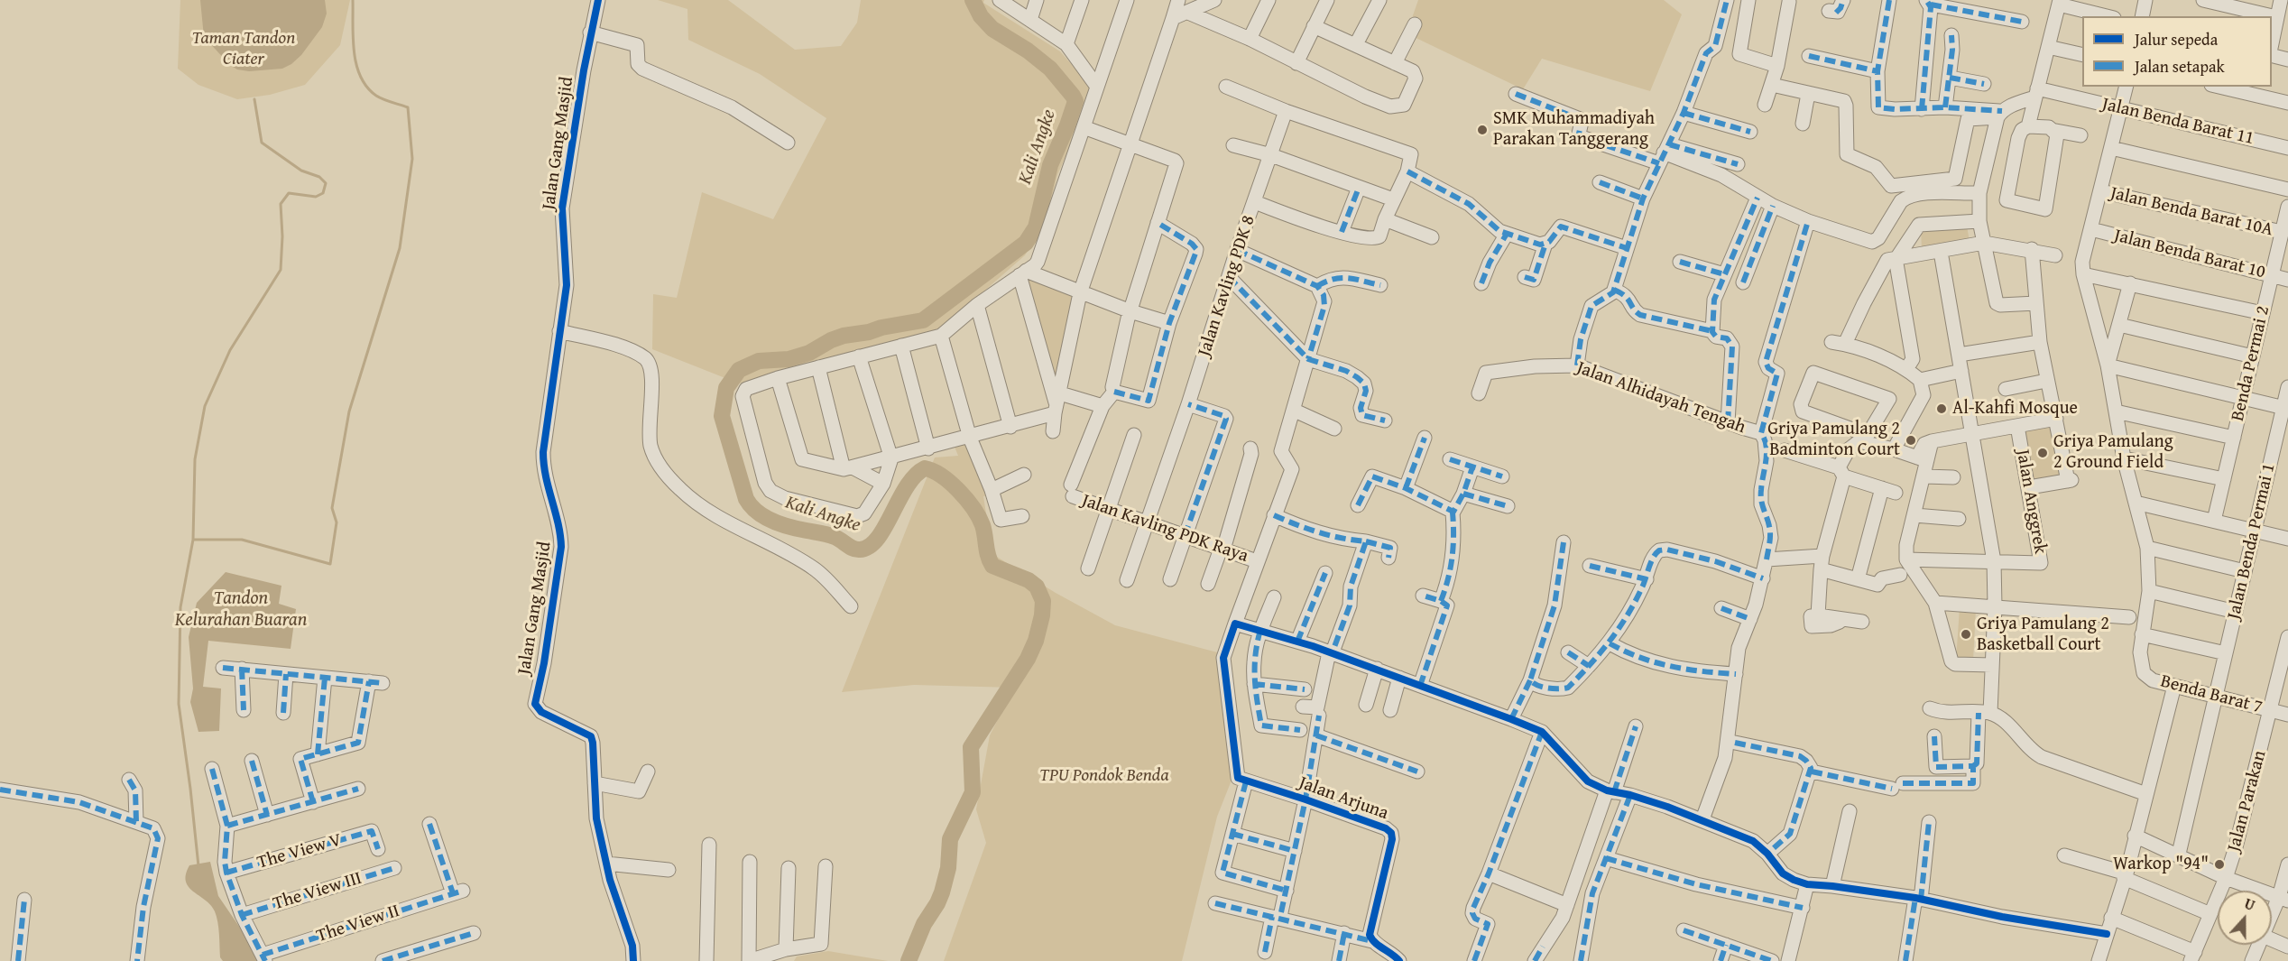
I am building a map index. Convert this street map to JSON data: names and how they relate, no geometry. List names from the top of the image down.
{
  "streets": {
    "street": [
      "Jalan Benda Barat 11",
      "Jalan Gang Masjid",
      "Jalan Benda Barat 10A",
      "Jalan Benda Barat 10",
      "Jalan Kavling PDK 8",
      "Benda Permai 2",
      "Jalan Alhidayah Tengah",
      "Jalan Anggrek",
      "Jalan Kavling PDK Raya",
      "Jalan Benda Permai 1",
      "Benda Barat 7",
      "Jalan Arjuna",
      "Jalan Parakan",
      "The View V",
      "The View III",
      "The View II"
    ]
  },
  "crossings": [
    ["Jalan Benda Barat 10A", "Benda Permai 2"],
    ["Jalan Benda Barat 10", "Benda Permai 2"],
    ["Jalan Kavling PDK 8", "Jalan Kavling PDK Raya"],
    ["Jalan Benda Permai 1", "Benda Barat 7"],
    ["Benda Barat 7", "Jalan Parakan"]
  ],
  "water": ["Kali Angke", "Tandon Kelurahan Buaran"],
  "parks": ["Taman Tandon Ciater", "TPU Pondok Benda"],
  "places": [
    "SMK Muhammadiyah Parakan Tanggerang",
    "Al-Kahfi Mosque",
    "Griya Pamulang 2 Badminton Court",
    "Griya Pamulang 2 Ground Field",
    "Griya Pamulang 2 Basketball Court",
    "Warkop \"94\""
  ],
  "legend": ["Jalur sepeda", "Jalan setapak"],
  "north": "top"
}
